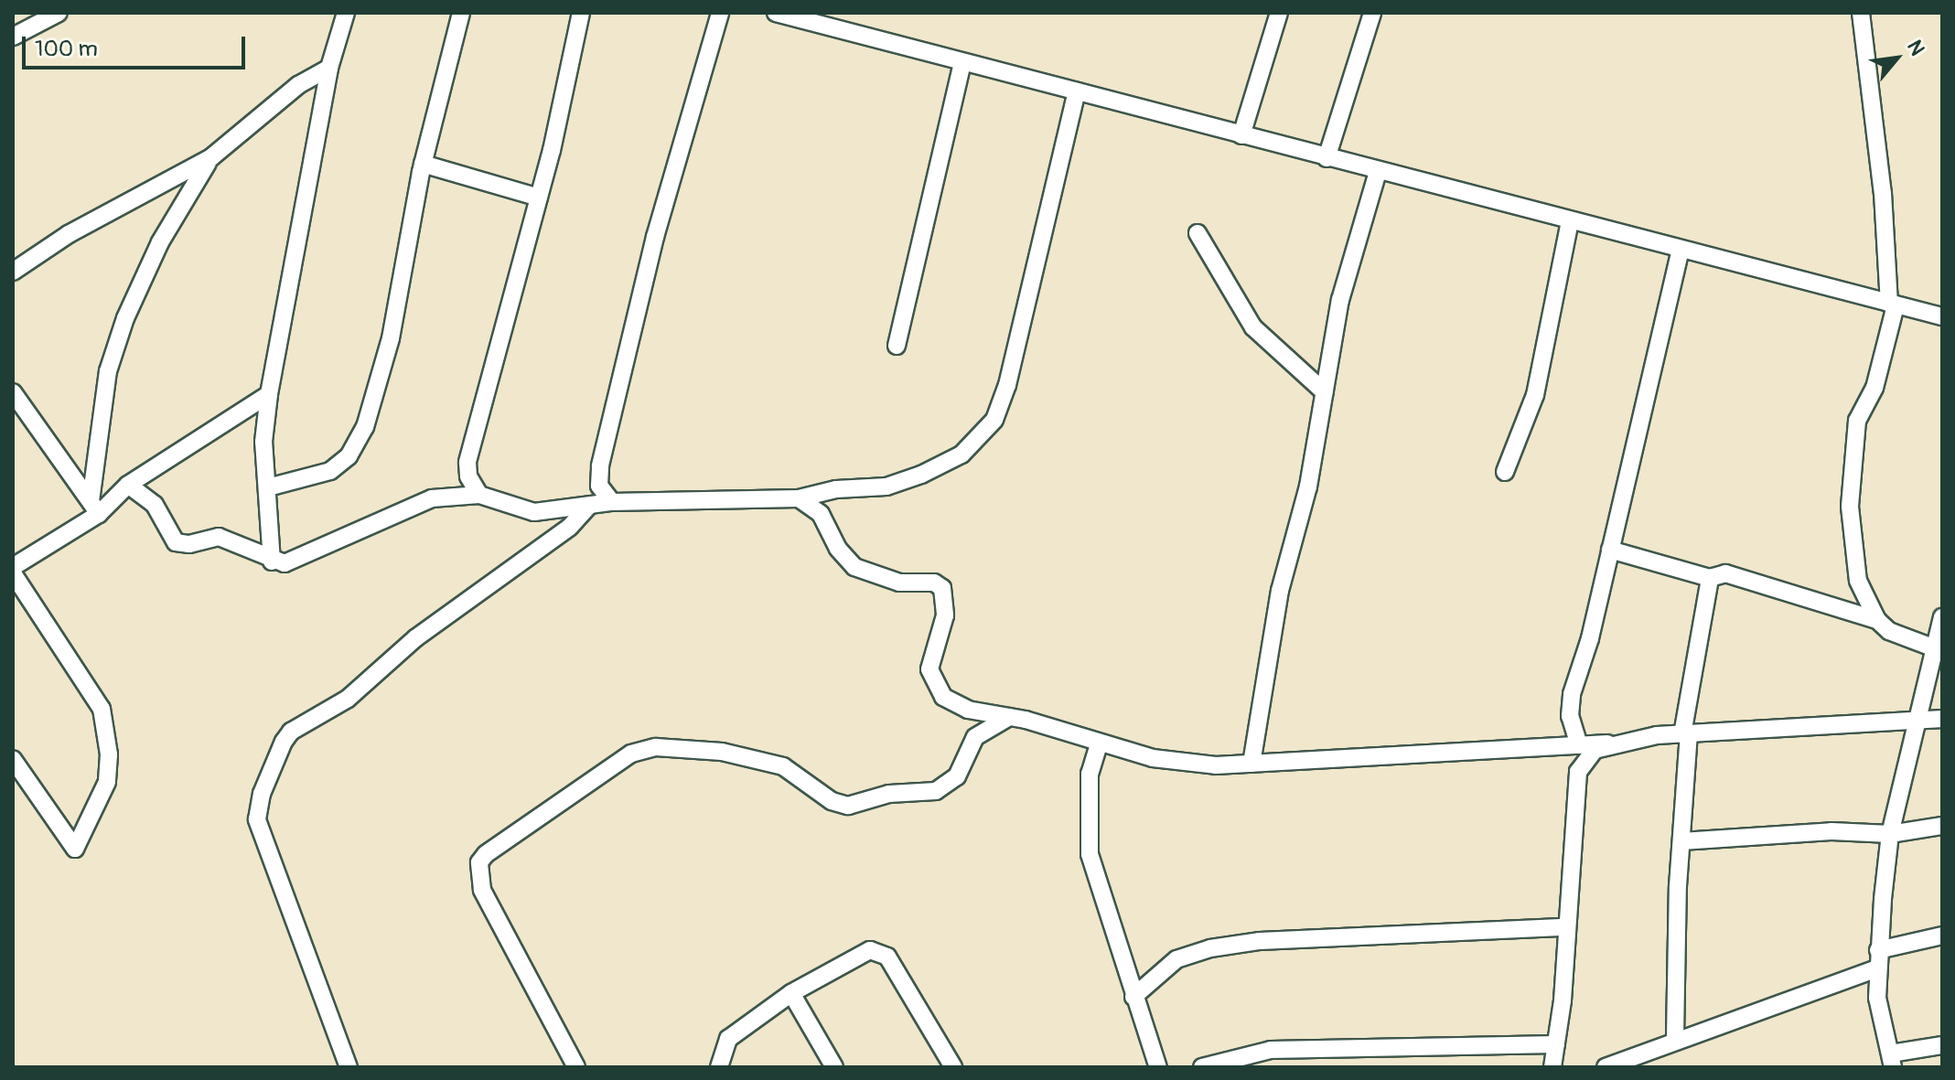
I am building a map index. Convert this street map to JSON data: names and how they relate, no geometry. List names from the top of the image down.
{
  "scale_bar": "100 m",
  "north": "top right"
}
